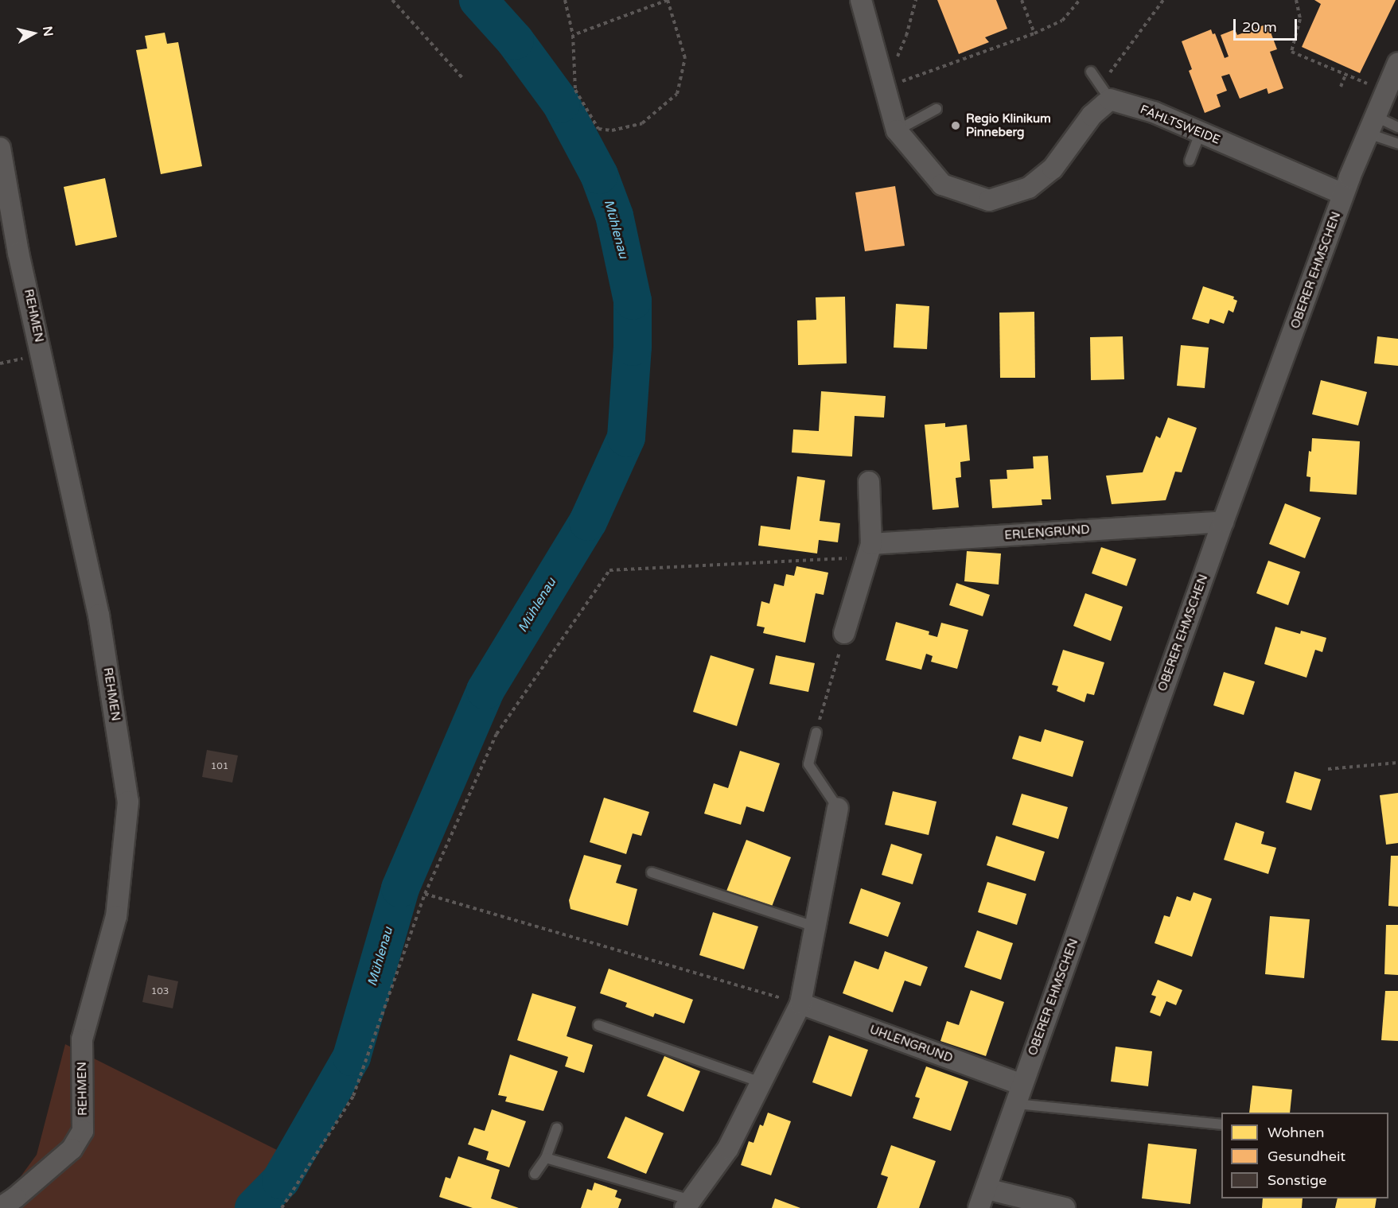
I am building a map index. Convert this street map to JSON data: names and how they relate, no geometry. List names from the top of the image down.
{
  "streets": {
    "street": [
      "FAHLTSWEIDE",
      "OBERER EHMSCHEN",
      "REHMEN",
      "ERLENGRUND",
      "UHLENGRUND"
    ]
  },
  "crossings": [
    ["FAHLTSWEIDE", "OBERER EHMSCHEN"],
    ["OBERER EHMSCHEN", "ERLENGRUND"],
    ["OBERER EHMSCHEN", "UHLENGRUND"]
  ],
  "water": ["Mühlenau"],
  "places": ["Regio Klinikum Pinneberg"],
  "house_numbers": ["101", "103"],
  "legend": ["Wohnen", "Gesundheit", "Sonstige"],
  "scale_bar": "20 m",
  "north": "right"
}
